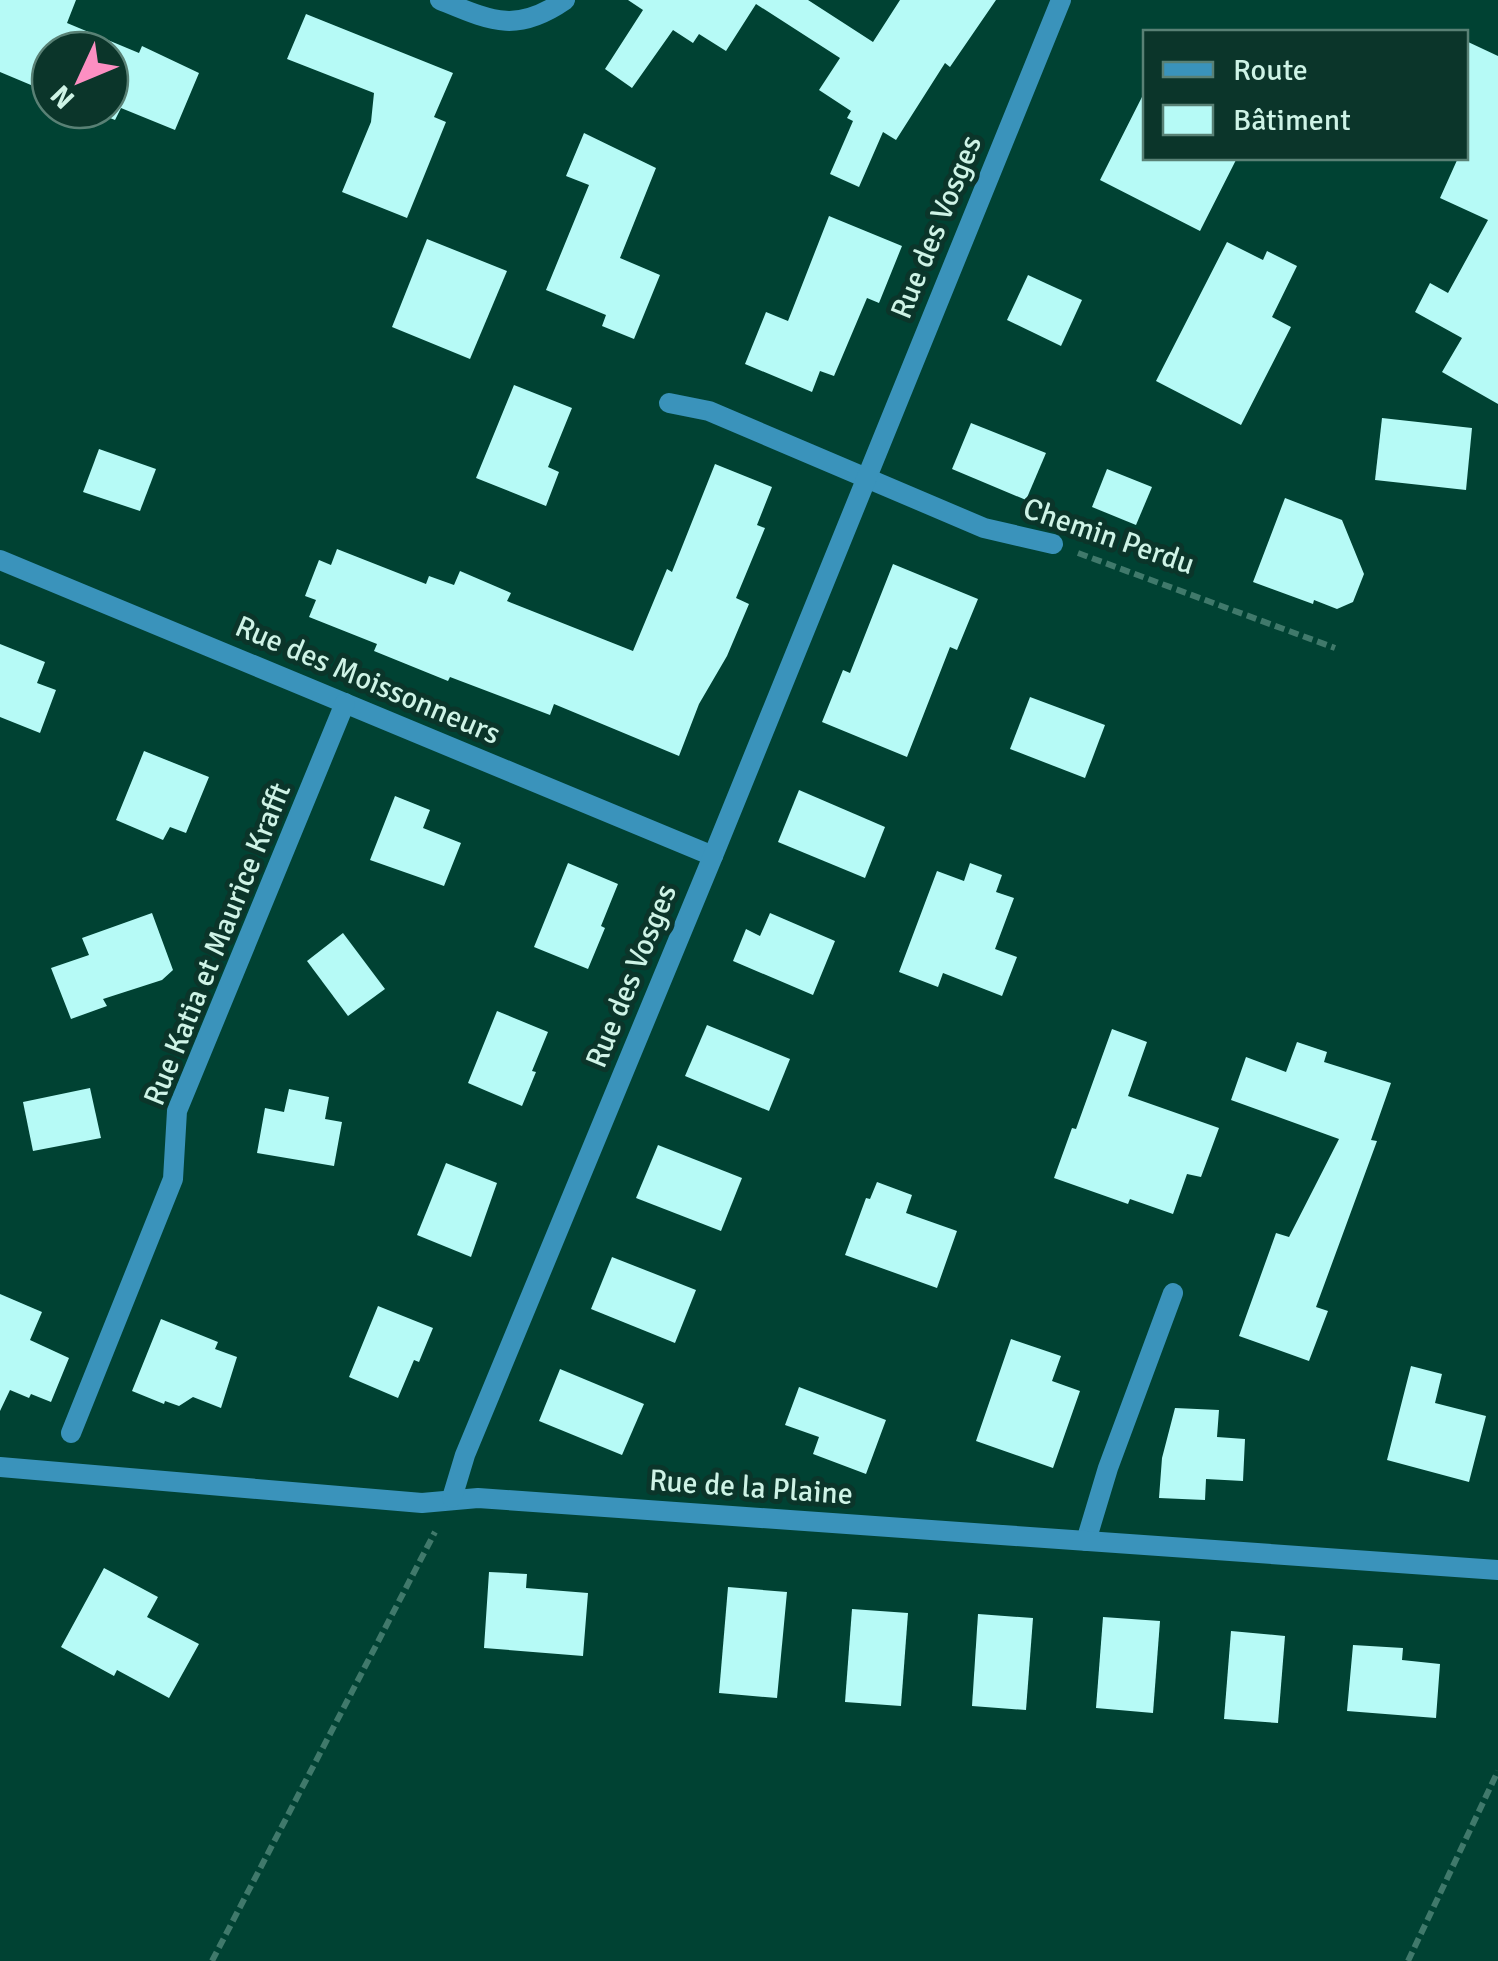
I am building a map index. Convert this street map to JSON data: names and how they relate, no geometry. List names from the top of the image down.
{
  "streets": {
    "street": [
      "Rue des Vosges",
      "Chemin Perdu",
      "Rue des Moissonneurs",
      "Rue Katia et Maurice Krafft",
      "Rue de la Plaine"
    ]
  },
  "crossings": [
    ["Rue des Vosges", "Chemin Perdu"],
    ["Rue des Vosges", "Rue des Moissonneurs"],
    ["Rue des Vosges", "Rue de la Plaine"],
    ["Rue des Moissonneurs", "Rue Katia et Maurice Krafft"]
  ],
  "legend": ["Route", "Bâtiment"],
  "north": "bottom left"
}
